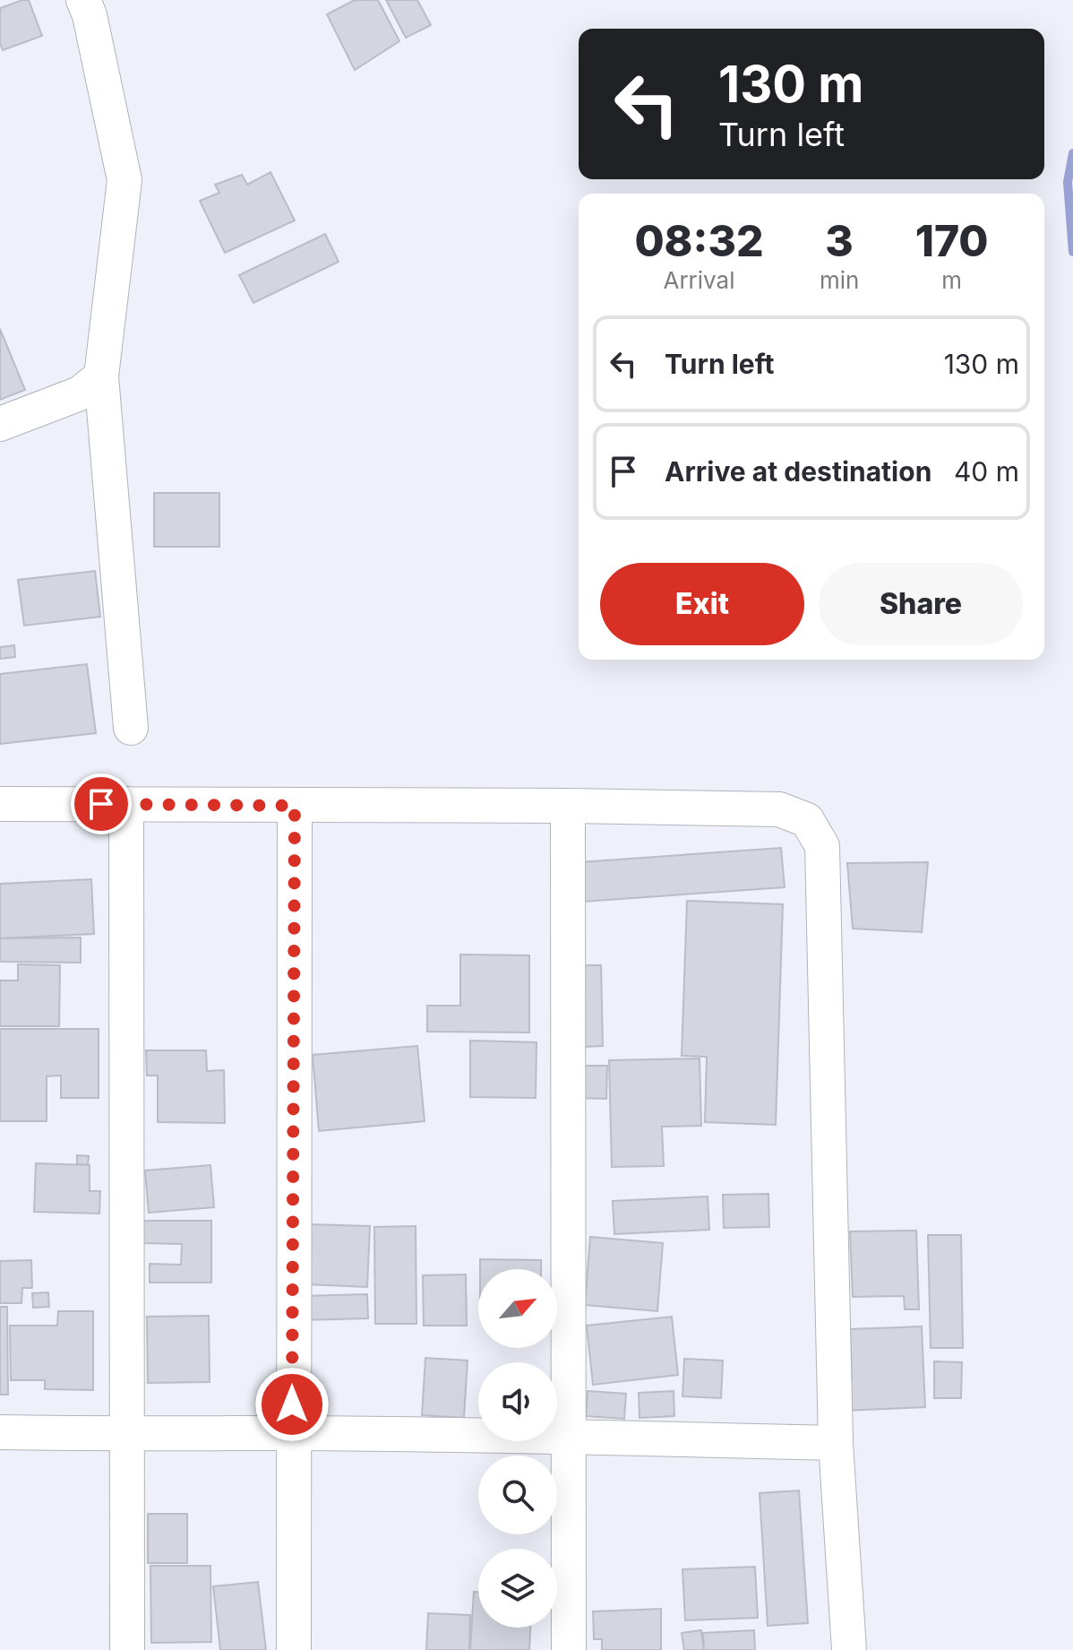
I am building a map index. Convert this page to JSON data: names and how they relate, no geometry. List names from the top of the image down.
{
  "north": "top right",
  "page": {
    "turn": ["130 m", "Turn left"],
    "eta": [
      "08:32",
      "Arrival",
      "3",
      "min",
      "170",
      "m"
    ],
    "list": [
      {
        "name": "Turn left",
        "value": "130 m"
      },
      {
        "name": "Arrive at destination",
        "value": "40 m"
      }
    ],
    "buttons": ["Exit", "Share"]
  }
}
